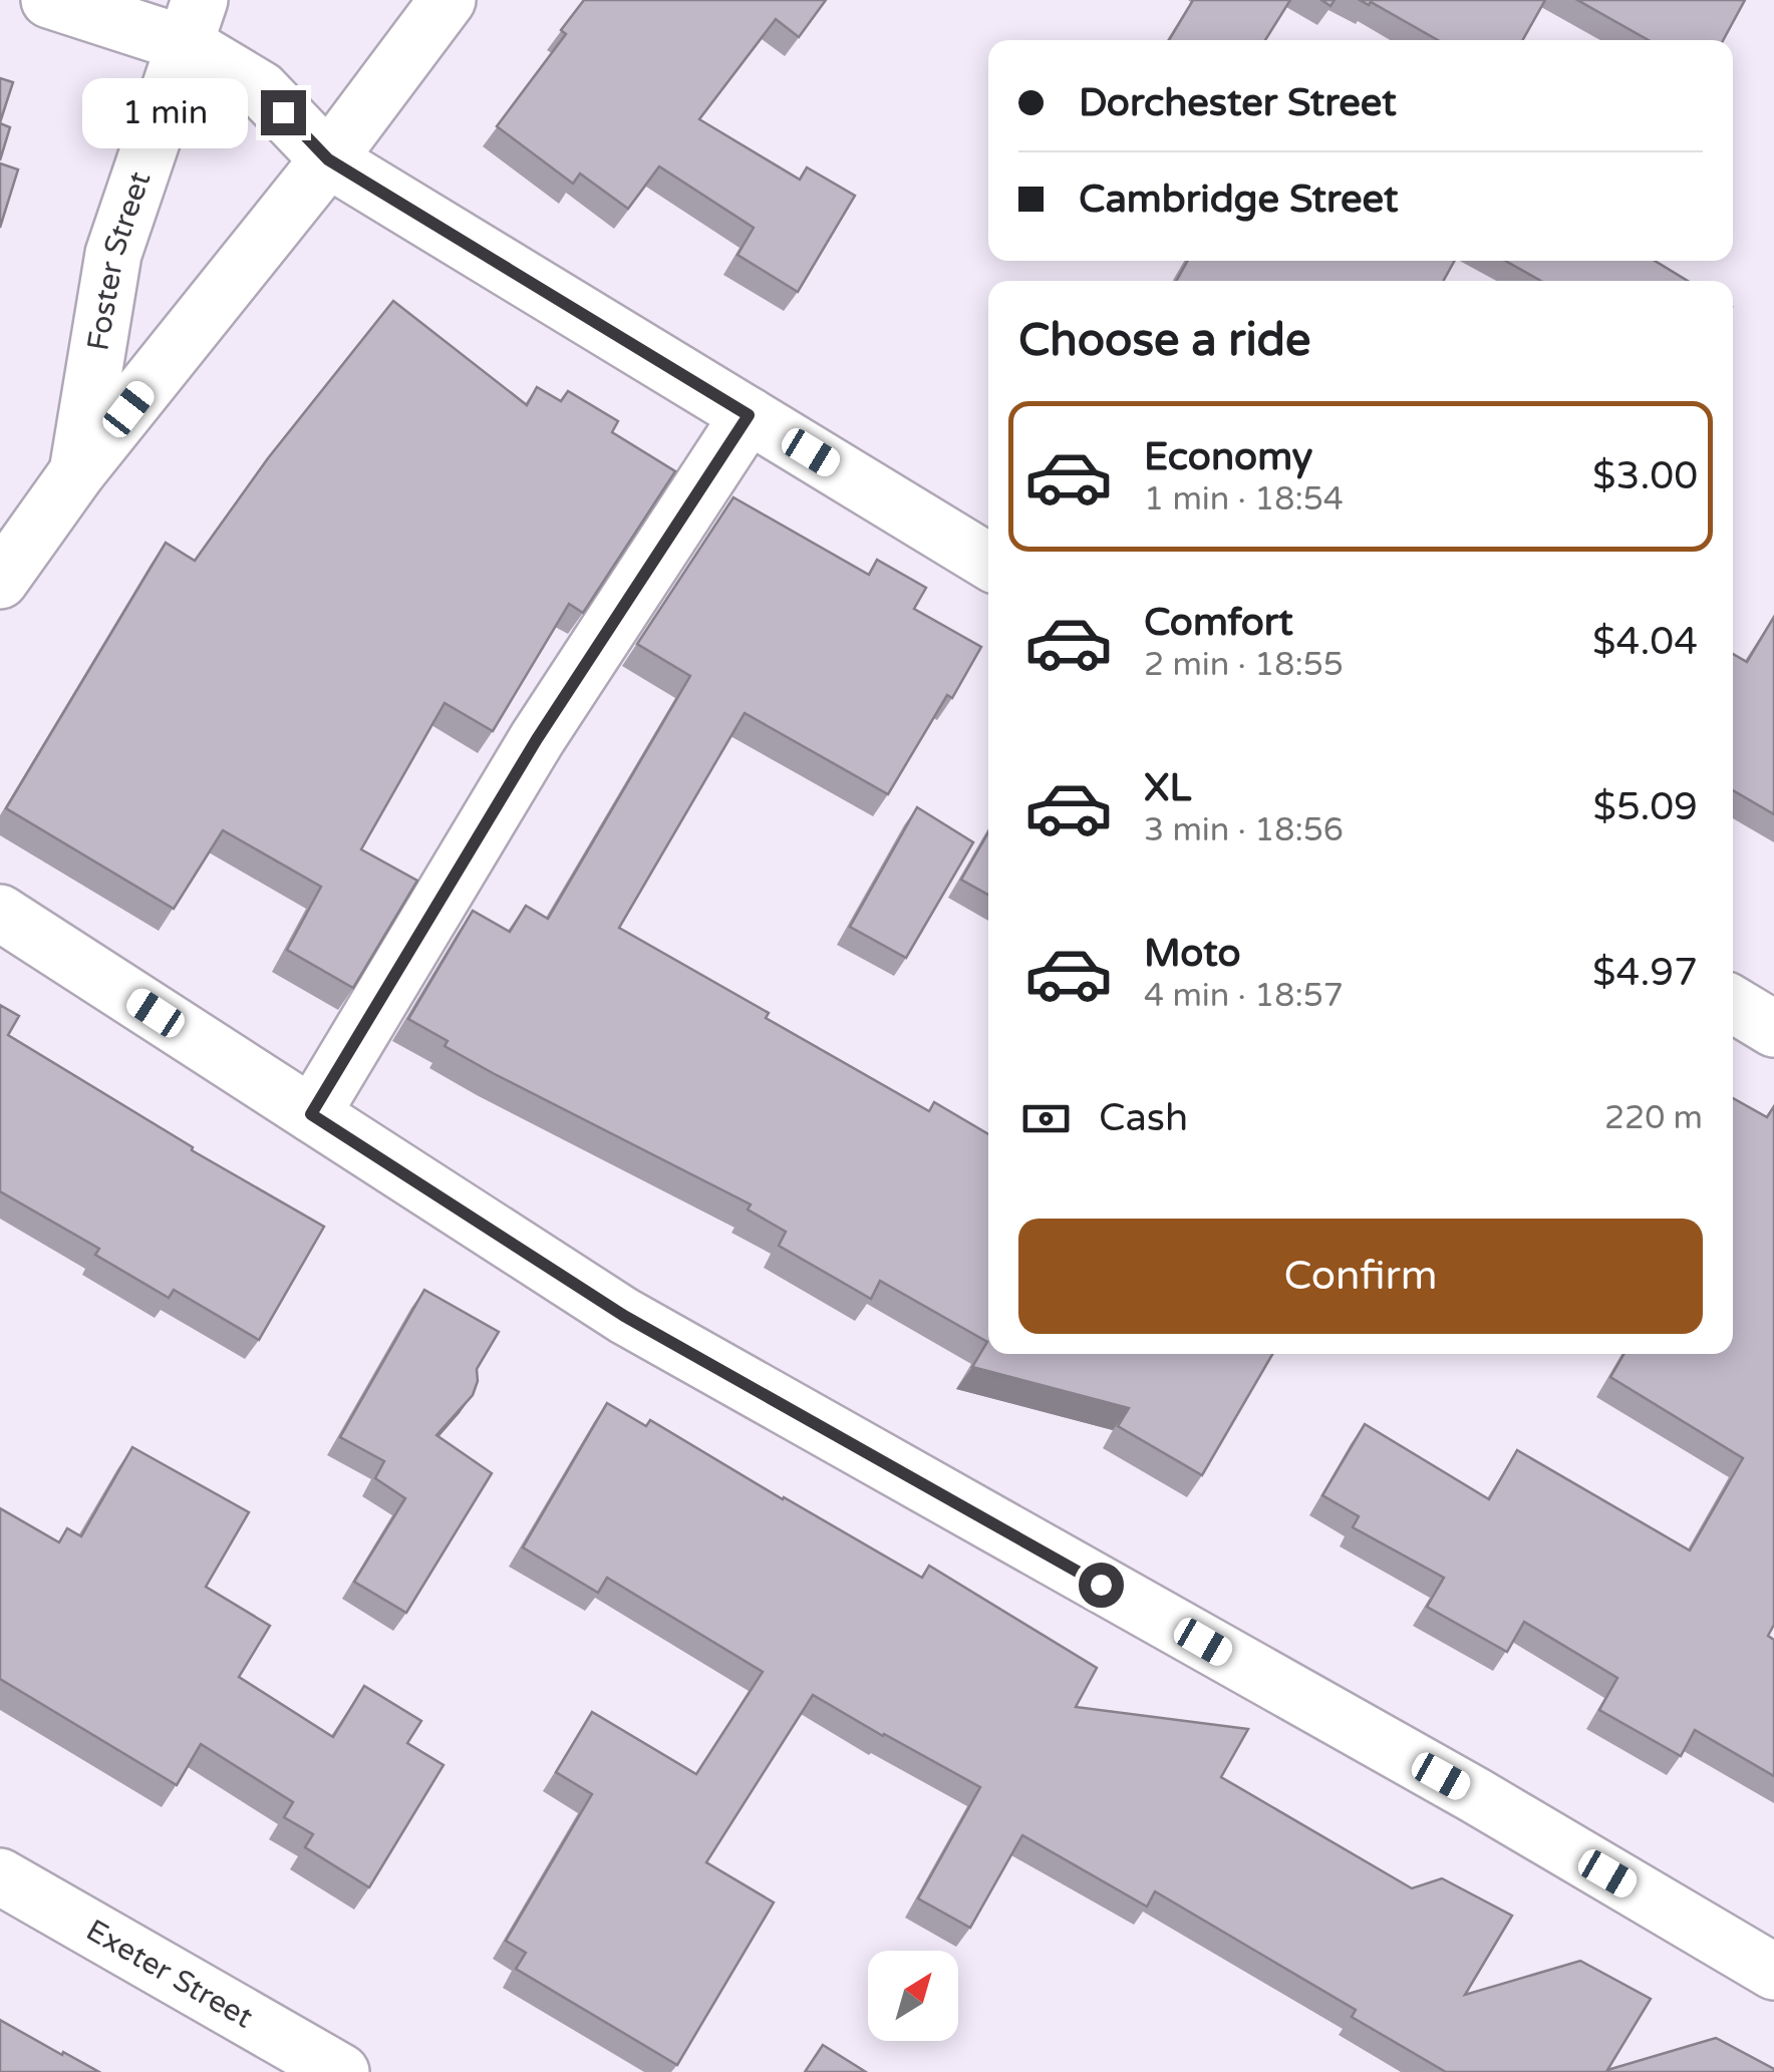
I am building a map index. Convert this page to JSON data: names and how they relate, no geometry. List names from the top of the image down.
{
  "streets": {
    "street": ["Foster Street", "Exeter Street"]
  },
  "north": "top right",
  "page": {
    "banner": ["Dorchester Street", "Cambridge Street"],
    "bubble": "1 min",
    "heading": "Choose a ride",
    "list": [
      {
        "name": "Economy",
        "note": "1 min · 18:54",
        "value": "$3.00"
      },
      {
        "name": "Comfort",
        "note": "2 min · 18:55",
        "value": "$4.04"
      },
      {
        "name": "XL",
        "note": "3 min · 18:56",
        "value": "$5.09"
      },
      {
        "name": "Moto",
        "note": "4 min · 18:57",
        "value": "$4.97"
      }
    ],
    "pay": ["Cash", "220 m"],
    "buttons": "Confirm"
  }
}
